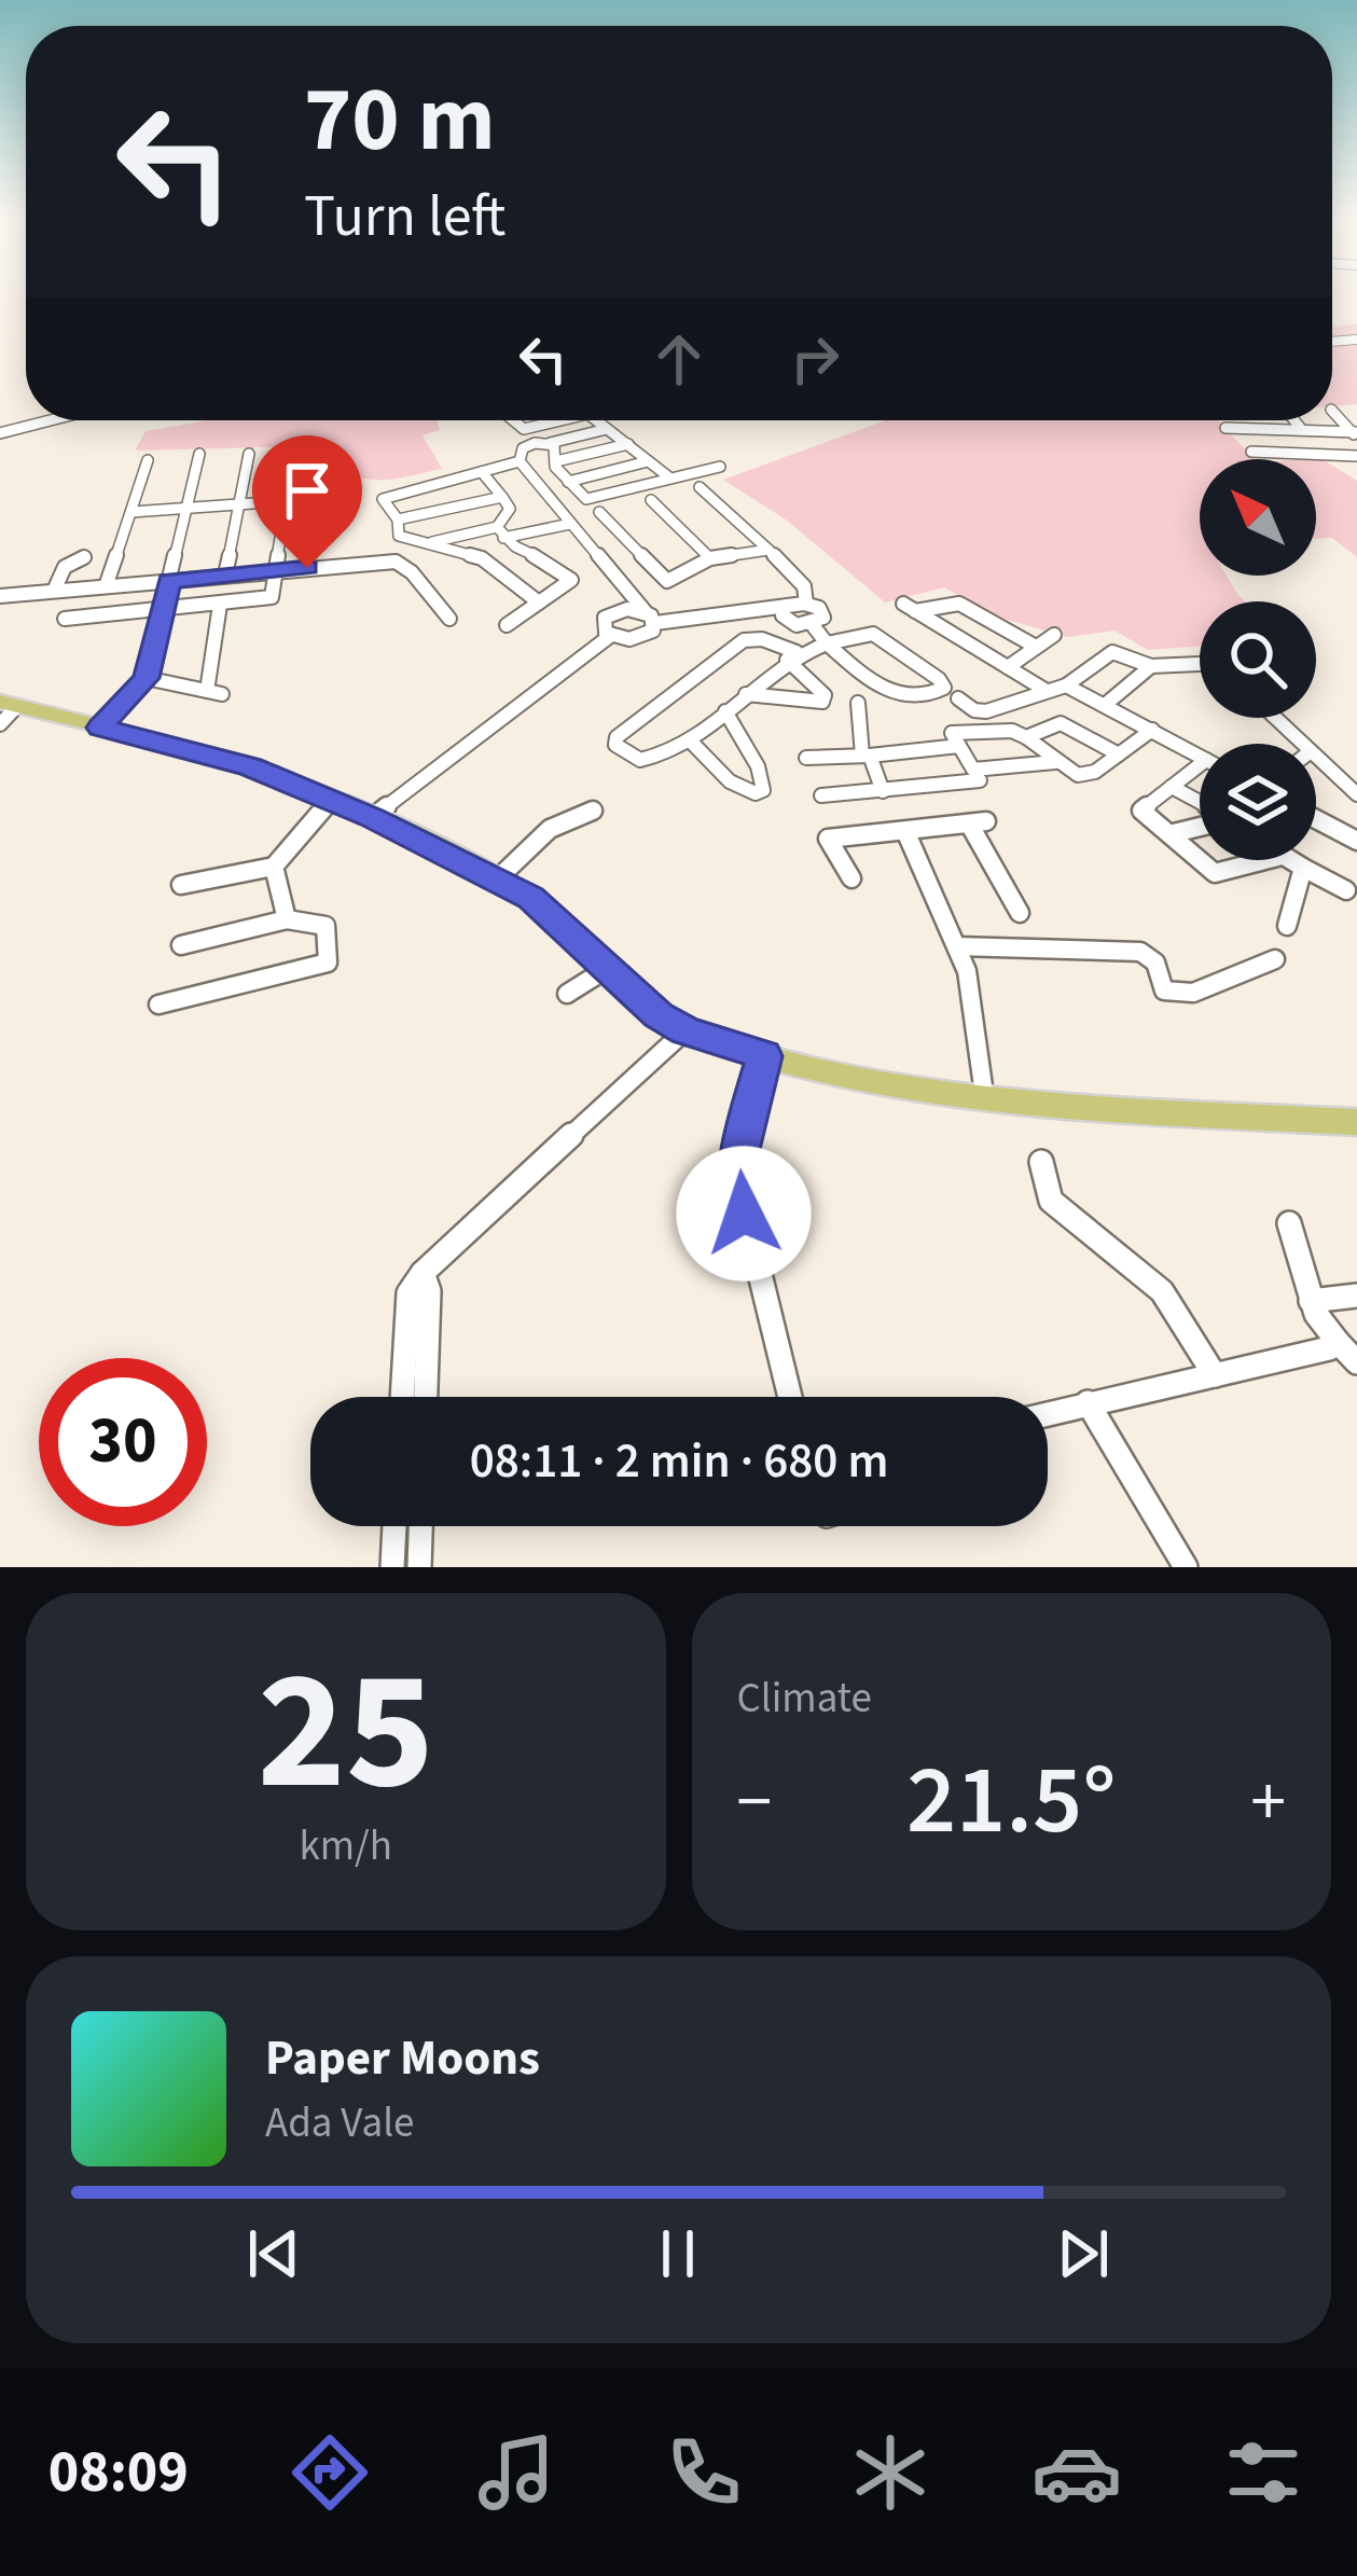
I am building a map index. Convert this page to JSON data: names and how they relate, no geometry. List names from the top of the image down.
{
  "north": "top left",
  "page": {
    "turn": ["70 m", "Turn left"],
    "limit": "30",
    "trip": "08:11 · 2 min · 680 m",
    "tile": [
      ["25", "km/h"],
      "Climate"
    ],
    "heat": ["−", "21.5°", "+"],
    "song": ["Paper Moons", "Ada Vale"],
    "tabs": "08:09"
  }
}
